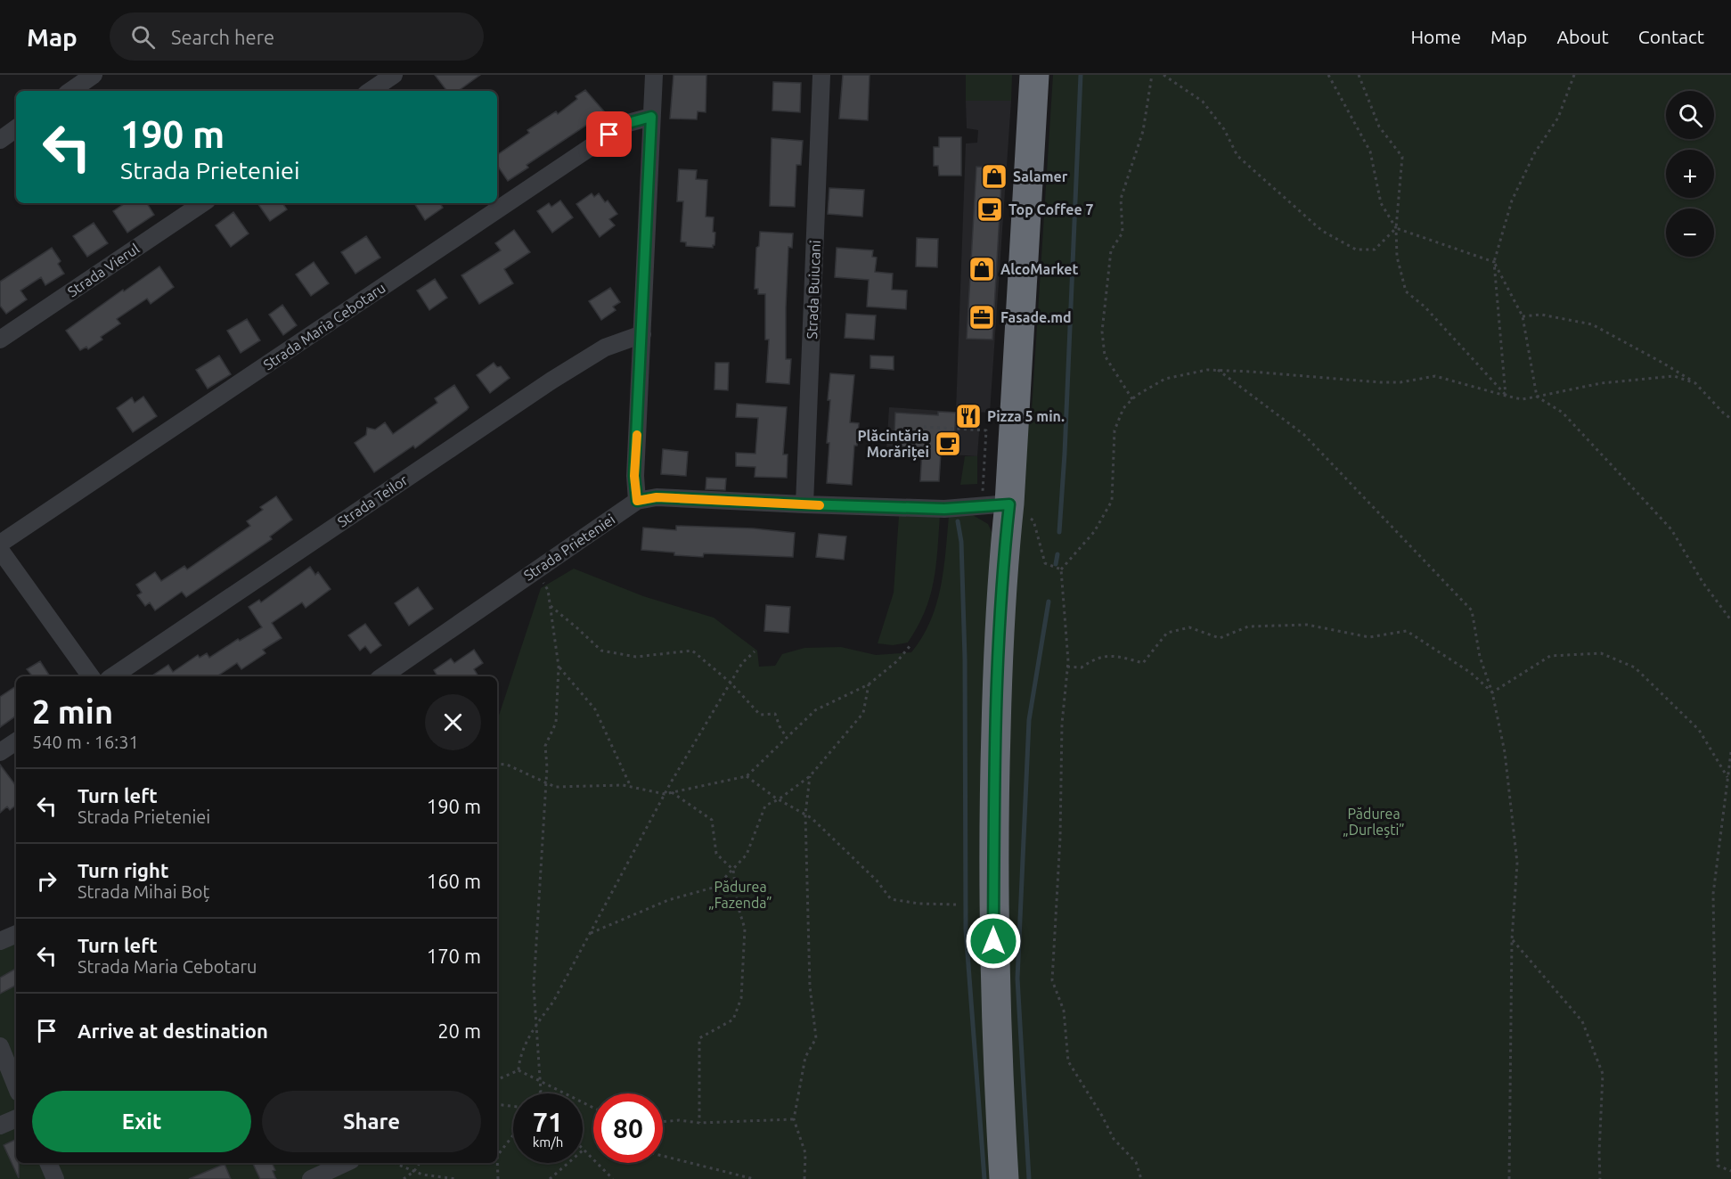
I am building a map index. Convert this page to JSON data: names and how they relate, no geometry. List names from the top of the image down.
{
  "streets": {
    "street": [
      "Strada Vierul",
      "Strada Buiucani",
      "Strada Maria Cebotaru",
      "Strada Teilor",
      "Strada Prieteniei"
    ]
  },
  "crossings": [
    ["Strada Buiucani", "Strada Prieteniei"]
  ],
  "parks": ["Pădurea „Durlești”", "Pădurea „Fazenda”"],
  "places": {
    "shop": ["Salamer", "AlcoMarket"],
    "cafe": ["Top Coffee 7", "Plăcintăria Morăriței"],
    "office": ["Fasade.md"],
    "restaurant": ["Pizza 5 min."]
  },
  "page": {
    "header": "Map",
    "search": "Search here",
    "nav": [
      "Home",
      "Map",
      "About",
      "Contact"
    ],
    "map_buttons": ["+", "−"],
    "turn": ["190 m", "Strada Prieteniei"],
    "heading": ["2 min", "540 m · 16:31"],
    "list": [
      {
        "name": "Turn left",
        "note": "Strada Prieteniei",
        "value": "190 m"
      },
      {
        "name": "Turn right",
        "note": "Strada Mihai Boț",
        "value": "160 m"
      },
      {
        "name": "Turn left",
        "note": "Strada Maria Cebotaru",
        "value": "170 m"
      },
      {
        "name": "Arrive at destination",
        "value": "20 m"
      }
    ],
    "buttons": ["Exit", "Share"],
    "speed": "71 km/h",
    "limit": "80"
  }
}
